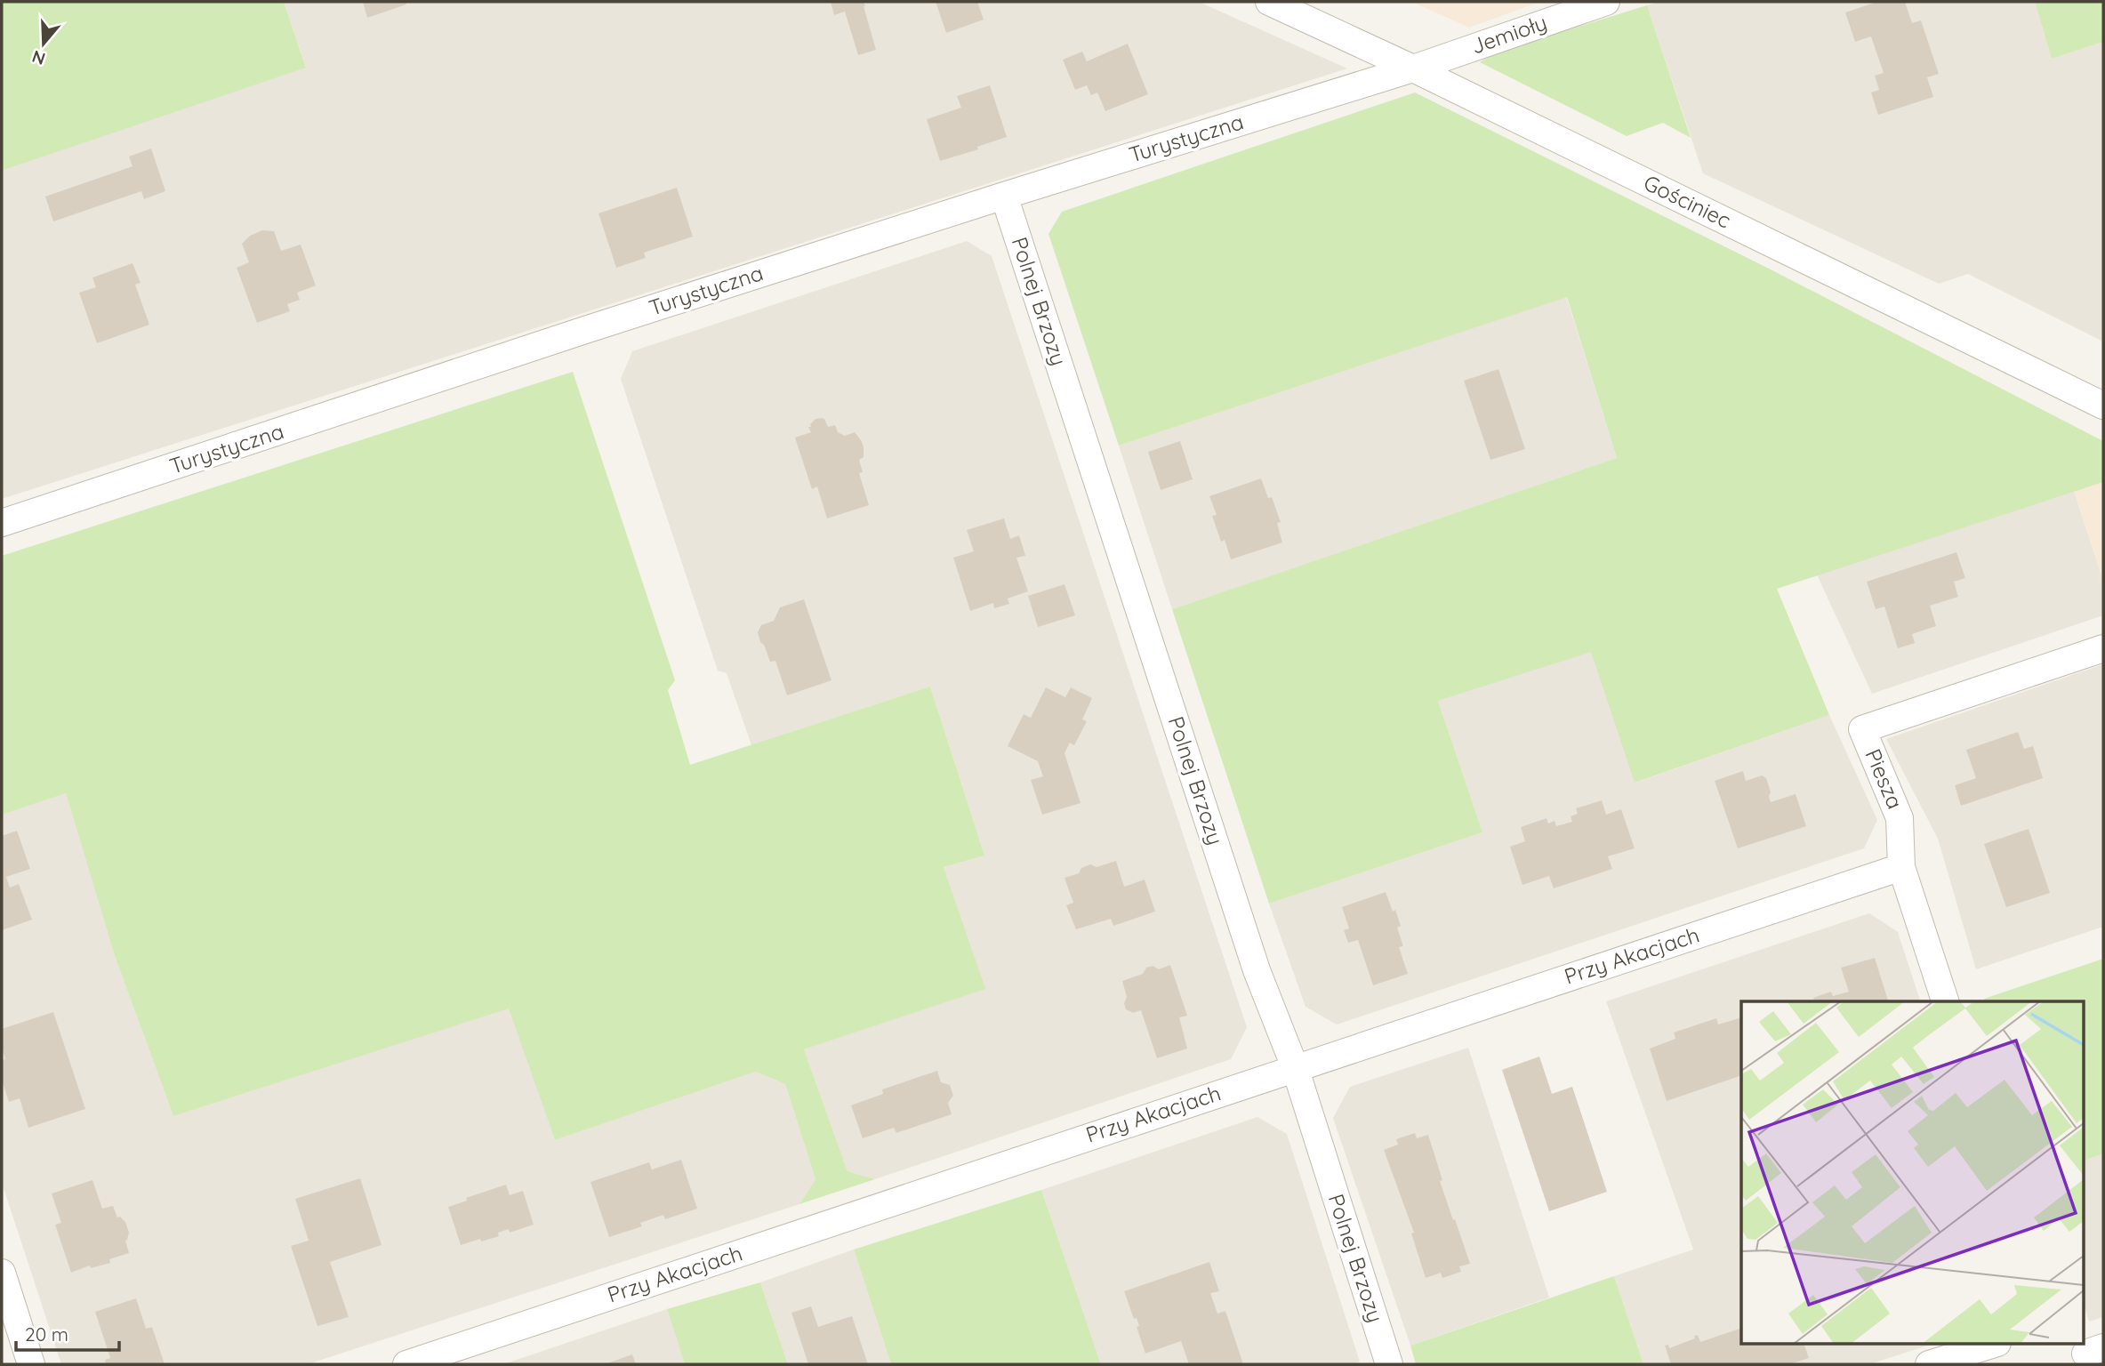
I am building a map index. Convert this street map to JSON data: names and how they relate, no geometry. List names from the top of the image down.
{
  "streets": {
    "street": [
      "Jemioły",
      "Turystyczna",
      "Gościniec",
      "Polnej Brzozy",
      "Piesza",
      "Przy Akacjach"
    ]
  },
  "crossings": [
    ["Jemioły", "Turystyczna"],
    ["Jemioły", "Gościniec"],
    ["Turystyczna", "Gościniec"],
    ["Turystyczna", "Polnej Brzozy"],
    ["Polnej Brzozy", "Przy Akacjach"],
    ["Piesza", "Przy Akacjach"]
  ],
  "scale_bar": "20 m",
  "north": "bottom"
}
